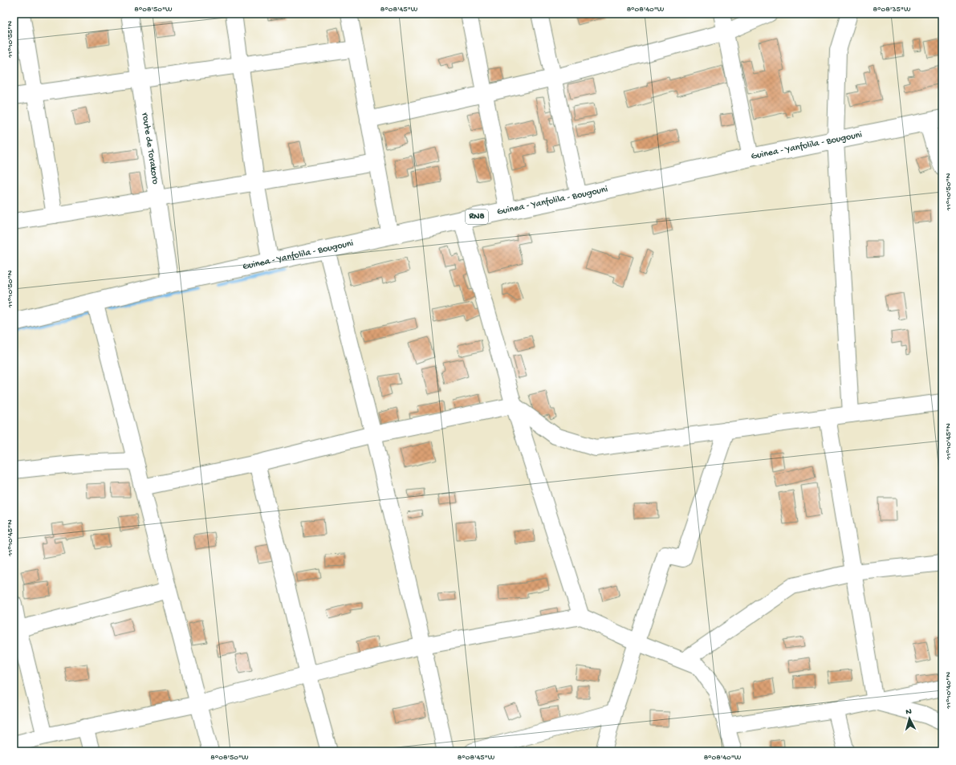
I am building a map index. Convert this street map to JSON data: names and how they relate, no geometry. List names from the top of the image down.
{
  "streets": {
    "main road": ["Guinea - Yanfolila - Bougouni", "RN8"],
    "street": ["route de Torakoro"]
  },
  "crossings": [
    ["Guinea - Yanfolila - Bougouni", "route de Torakoro"]
  ],
  "north": "top",
  "coordinates": [
    "8°08'50\"W",
    "8°08'45\"W",
    "8°08'40\"W",
    "8°08'35\"W",
    "11°10'55\"N",
    "11°10'50\"N",
    "11°10'45\"N",
    "11°10'40\"N"
  ]
}
